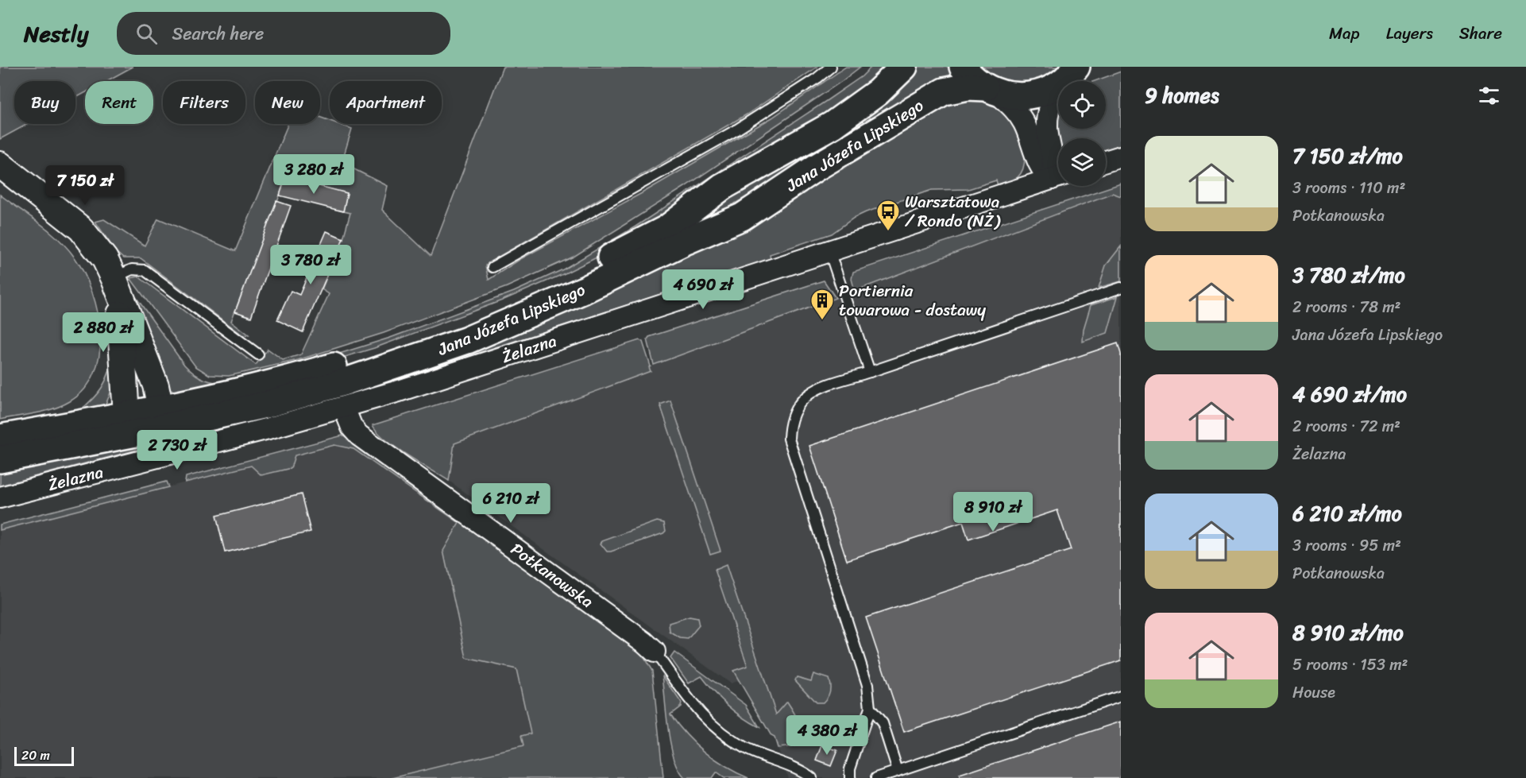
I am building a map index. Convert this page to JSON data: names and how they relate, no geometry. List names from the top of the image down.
{
  "streets": {
    "main road": ["Jana Józefa Lipskiego"],
    "street": ["Żelazna", "Potkanowska"]
  },
  "crossings": [
    ["Żelazna", "Potkanowska"]
  ],
  "places": {
    "bus stop": ["Warsztatowa / Rondo (NŻ)"],
    "building": ["Portiernia towarowa - dostawy"]
  },
  "scale_bar": "20 m",
  "page": {
    "header": "Nestly",
    "search": "Search here",
    "nav": ["Map", "Layers", "Share"],
    "heading": "9 homes",
    "chip": [
      "Buy",
      "Rent",
      "Filters",
      "New",
      "Apartment"
    ],
    "list": [
      {
        "name": "7 150 zł/mo",
        "note": "3 rooms · 110 m² · Potkanowska"
      },
      {
        "name": "3 780 zł/mo",
        "note": "2 rooms · 78 m² · Jana Józefa Lipskiego"
      },
      {
        "name": "4 690 zł/mo",
        "note": "2 rooms · 72 m² · Żelazna"
      },
      {
        "name": "6 210 zł/mo",
        "note": "3 rooms · 95 m² · Potkanowska"
      },
      {
        "name": "8 910 zł/mo",
        "note": "5 rooms · 153 m² · House"
      }
    ],
    "price": [
      "3 280 zł",
      "7 150 zł",
      "3 780 zł",
      "4 690 zł",
      "2 880 zł",
      "2 730 zł",
      "6 210 zł",
      "8 910 zł",
      "4 380 zł"
    ],
    "scale": "20 m"
  }
}
